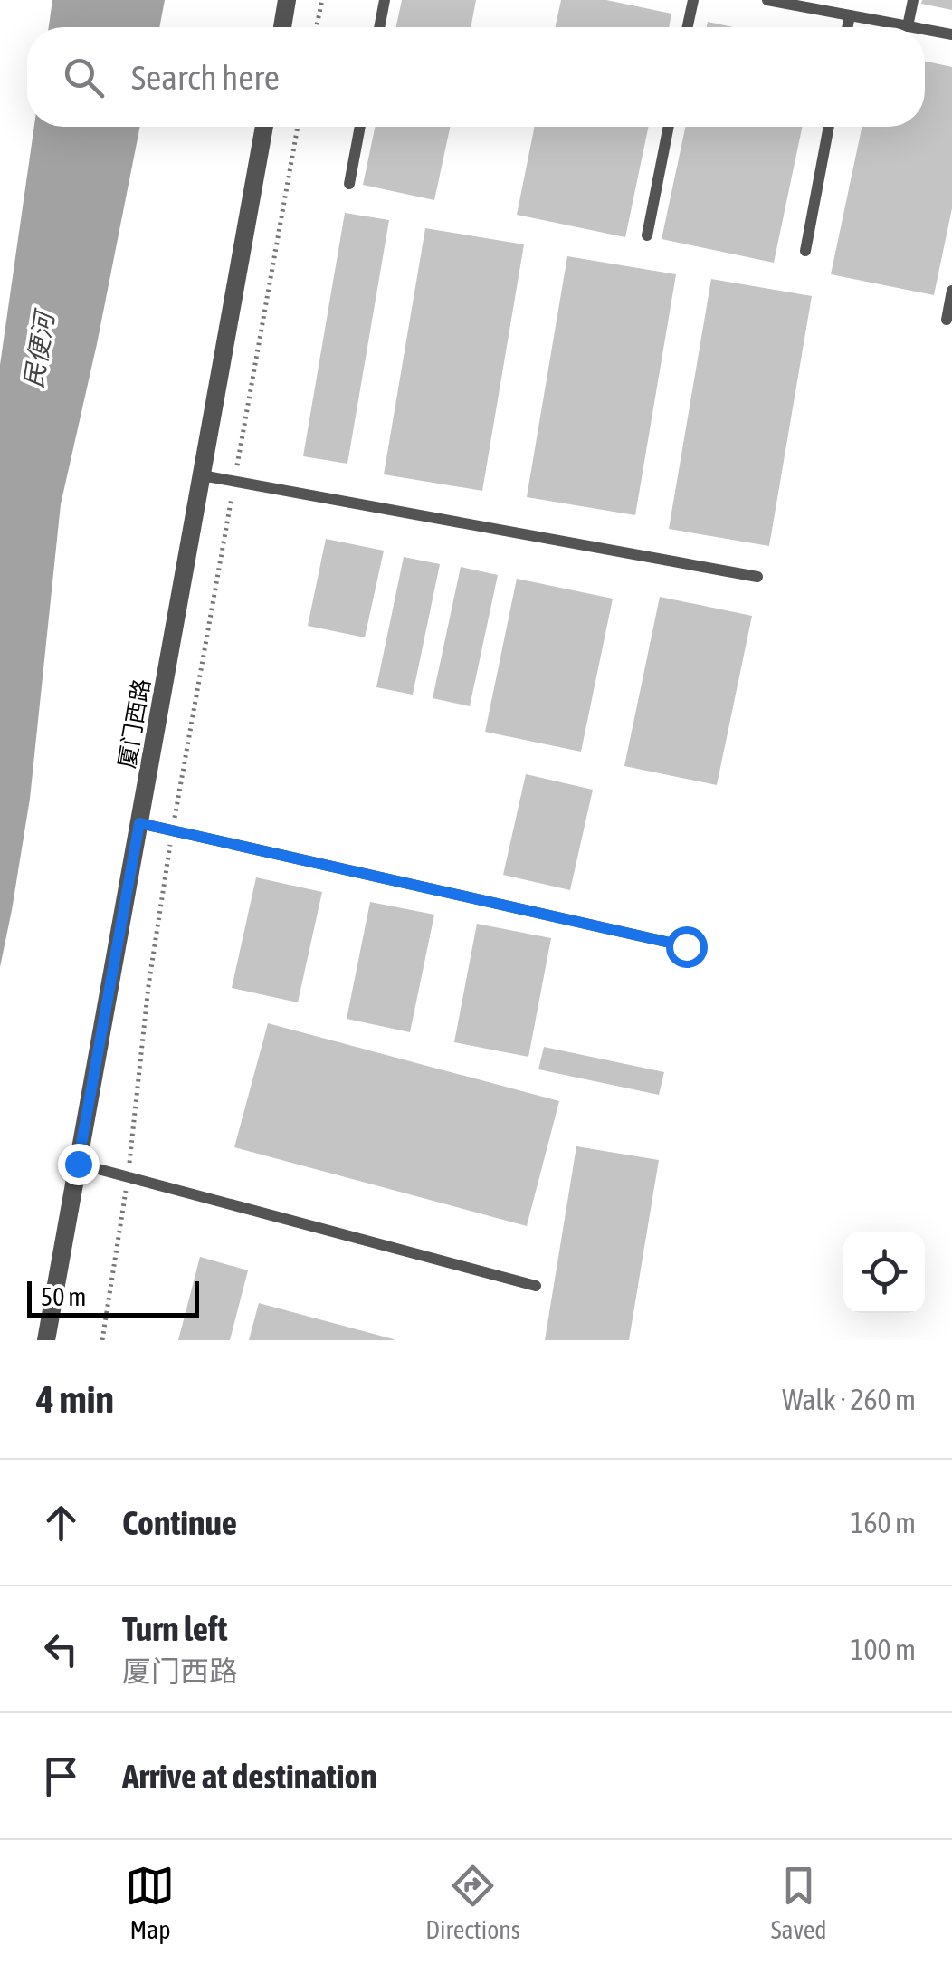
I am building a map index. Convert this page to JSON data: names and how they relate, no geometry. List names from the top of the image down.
{
  "streets": {
    "street": ["厦门西路"]
  },
  "water": ["民便河"],
  "scale_bar": "50 m",
  "page": {
    "search": "Search here",
    "scale": "50 m",
    "heading": ["4 min", "Walk · 260 m"],
    "list": [
      ["Continue", "160 m"],
      ["Turn left", "厦门西路", "100 m"],
      "Arrive at destination"
    ],
    "nav": ["Map", "Directions", "Saved"]
  }
}
